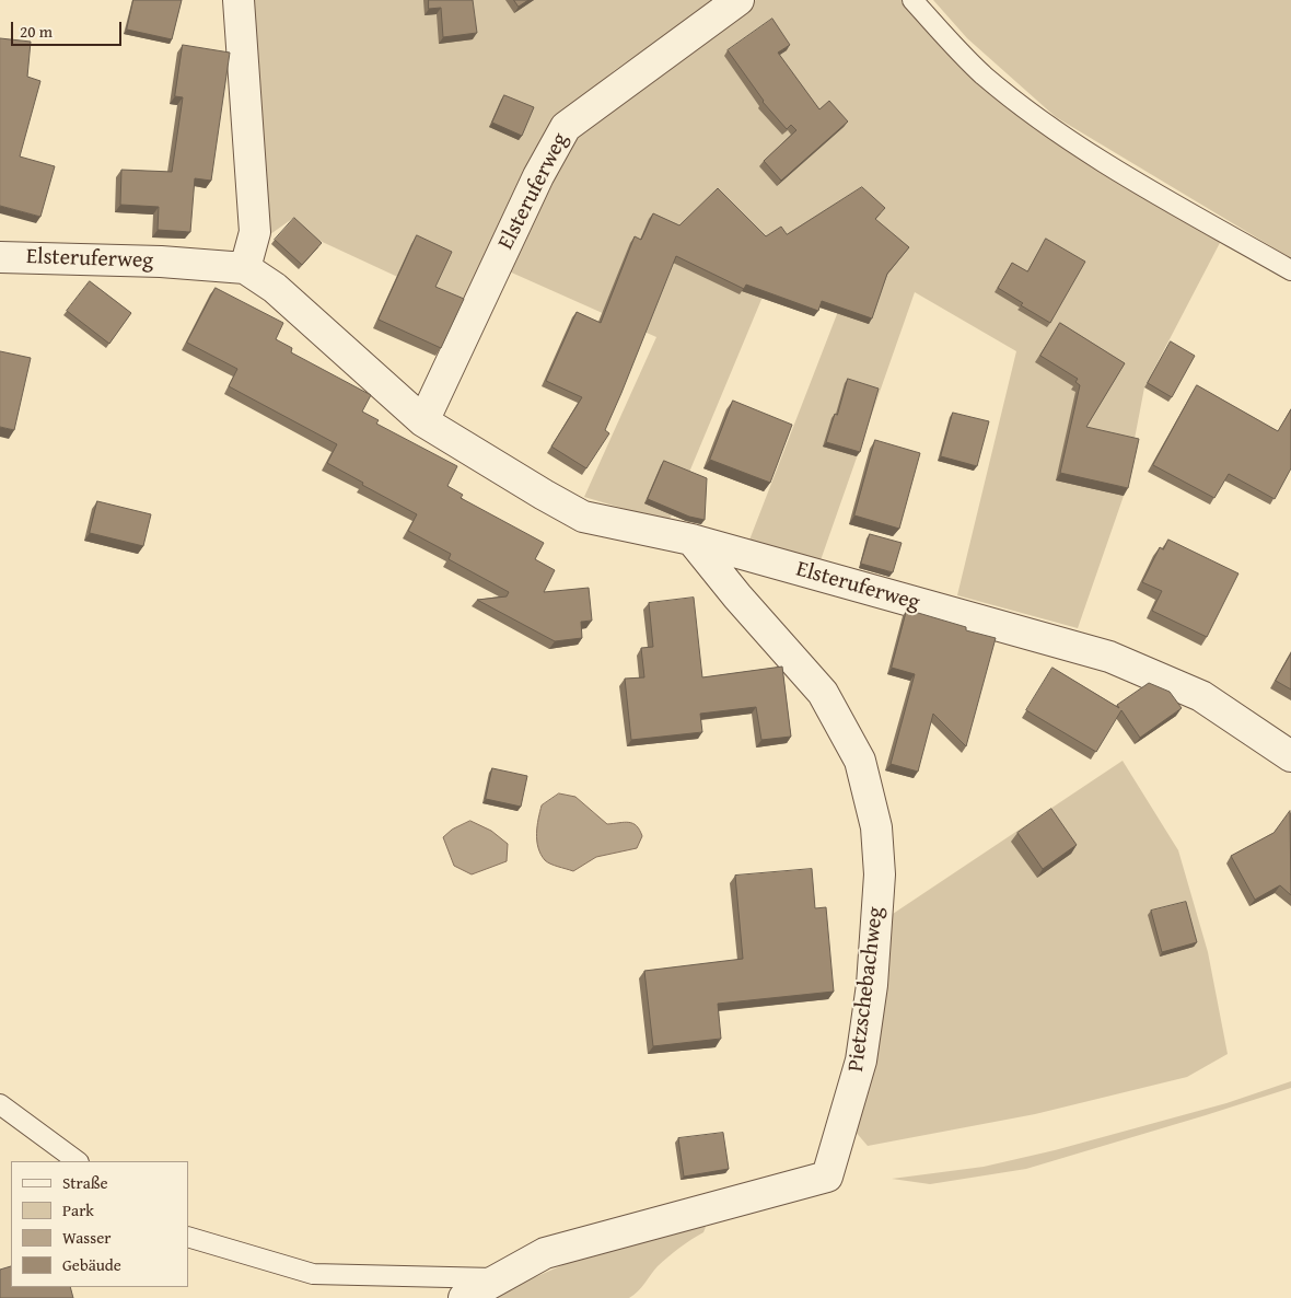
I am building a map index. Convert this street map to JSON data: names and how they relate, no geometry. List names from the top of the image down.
{
  "streets": {
    "street": ["Elsteruferweg", "Pietzschebachweg"]
  },
  "crossings": [
    ["Elsteruferweg", "Pietzschebachweg"]
  ],
  "legend": [
    "Straße",
    "Park",
    "Wasser",
    "Gebäude"
  ],
  "scale_bar": "20 m"
}
